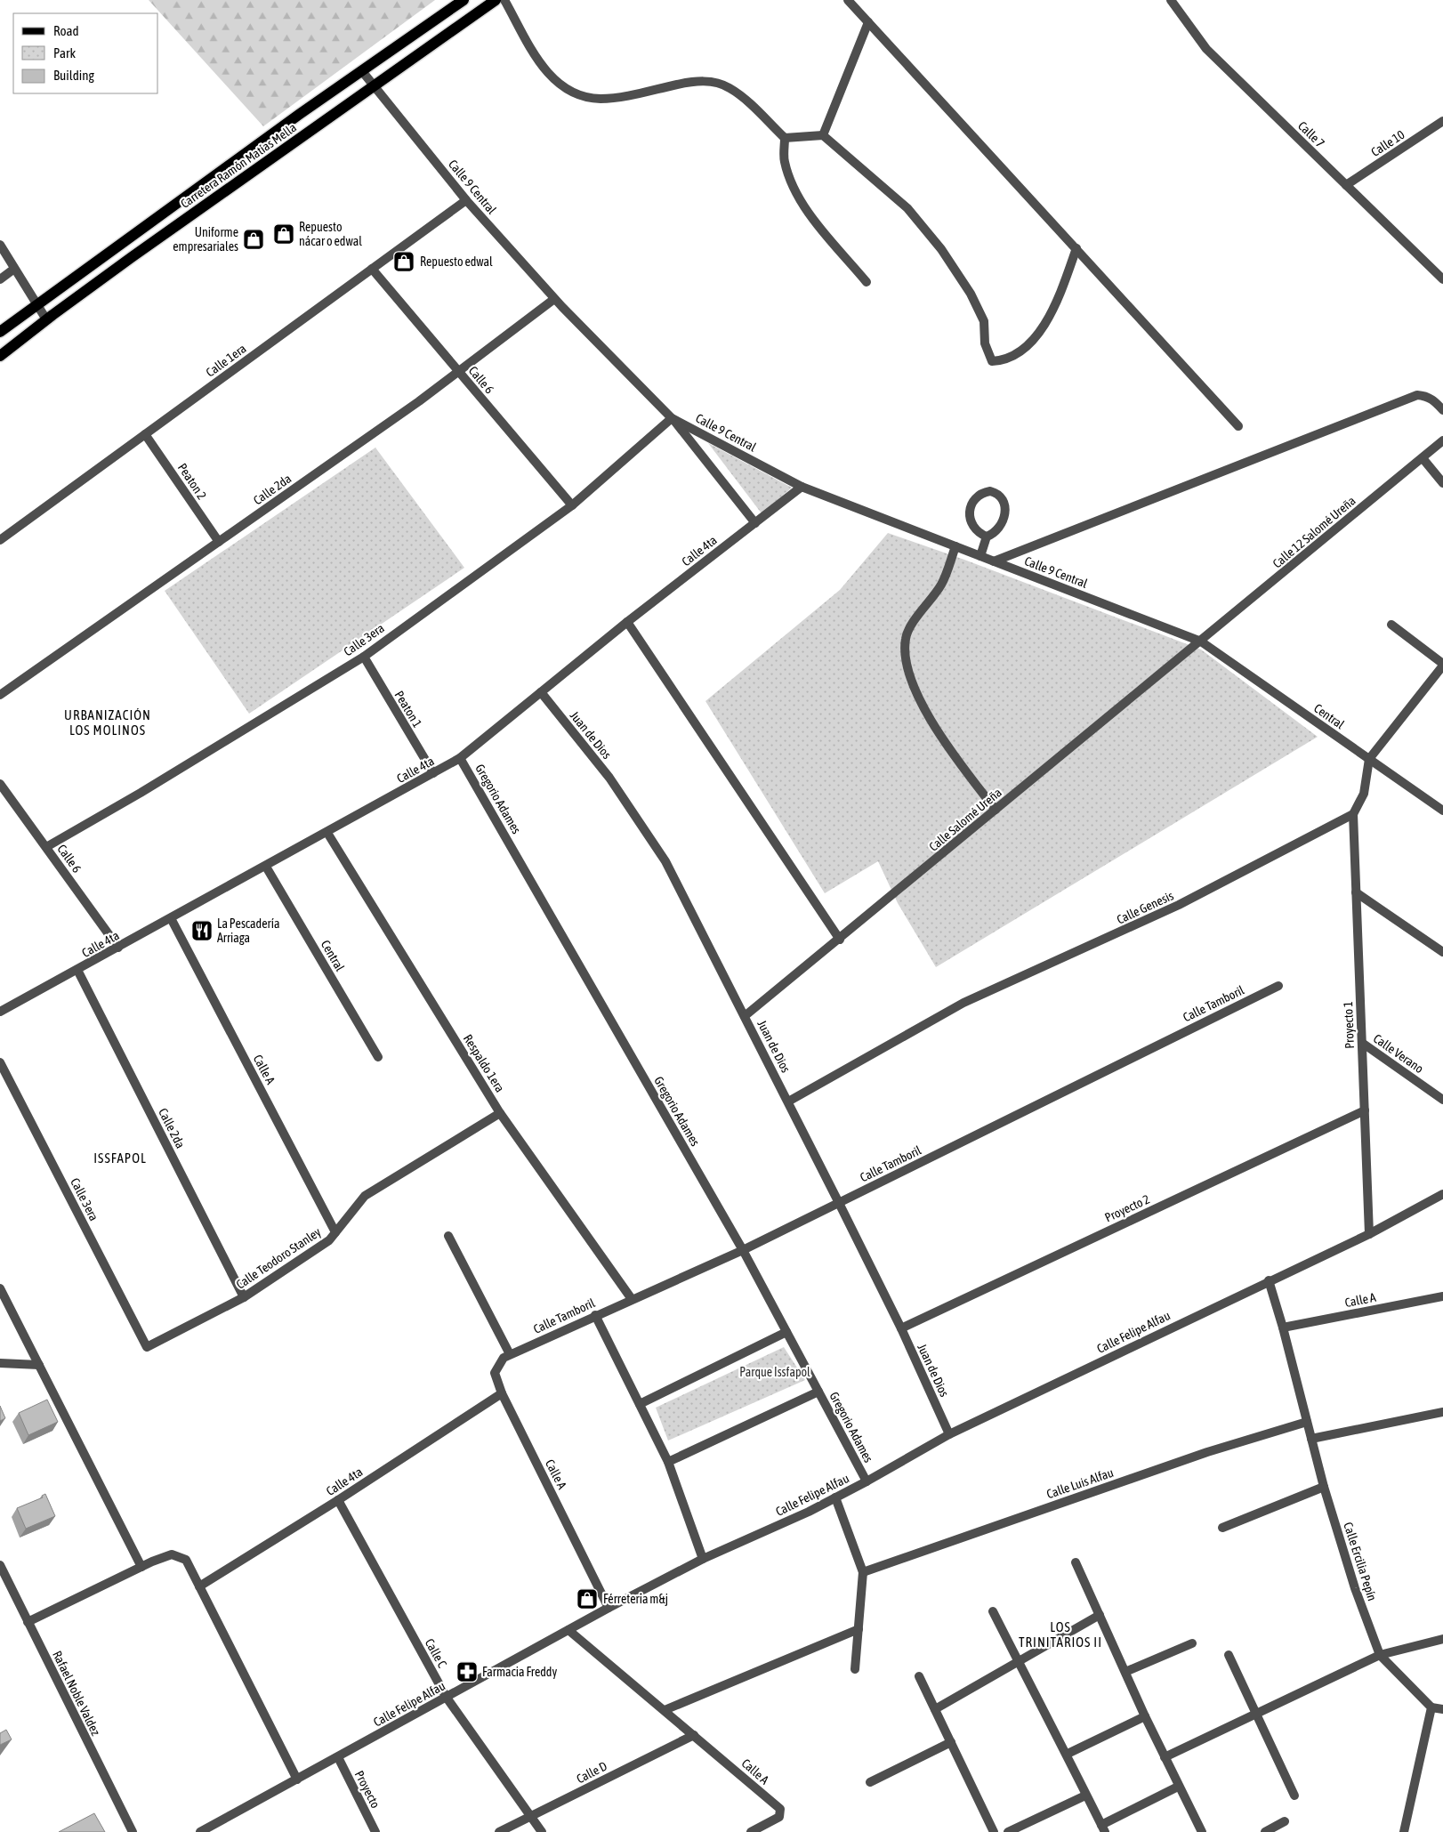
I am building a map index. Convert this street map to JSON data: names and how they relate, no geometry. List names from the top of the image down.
{
  "streets": {
    "main road": ["Carretera Ramón Matías Mella"],
    "street": [
      "Calle 7",
      "Calle 10",
      "Calle 9 Central",
      "Calle 1era",
      "Calle 6",
      "Peaton 2",
      "Calle 2da",
      "Calle 12 Salomé Ureña",
      "Calle 4ta",
      "Calle 3era",
      "Peaton 1",
      "Central",
      "Juan de Dios",
      "Gregorio Adames",
      "Calle Salomé Ureña",
      "Calle Genesis",
      "Calle Tamboril",
      "Proyecto 1",
      "Calle Verano",
      "Respaldo 1era",
      "Calle A",
      "Proyecto 2",
      "Calle Teodoro Stanley",
      "Calle Felipe Alfau",
      "Calle Luis Alfau",
      "Calle Ercilia Pepín",
      "Calle C",
      "Rafael Noble Valdez",
      "Calle D",
      "Proyecto"
    ]
  },
  "crossings": [
    ["Calle 7", "Calle 10"],
    ["Carretera Ramón Matías Mella", "Calle 9 Central"],
    ["Calle 9 Central", "Calle 1era"],
    ["Calle 9 Central", "Calle 2da"],
    ["Calle 9 Central", "Calle 12 Salomé Ureña"],
    ["Calle 9 Central", "Calle 4ta"],
    ["Calle 9 Central", "Calle 3era"],
    ["Calle 9 Central", "Central"],
    ["Calle 9 Central", "Calle Salomé Ureña"],
    ["Calle 1era", "Calle 6"],
    ["Calle 1era", "Peaton 2"],
    ["Calle 6", "Calle 2da"],
    ["Calle 6", "Calle 4ta"],
    ["Calle 6", "Calle 3era"],
    ["Peaton 2", "Calle 2da"],
    ["Calle 2da", "Calle 4ta"],
    ["Calle 2da", "Calle Teodoro Stanley"],
    ["Calle 12 Salomé Ureña", "Central"],
    ["Calle 12 Salomé Ureña", "Calle Salomé Ureña"],
    ["Calle 4ta", "Peaton 1"],
    ["Calle 4ta", "Central"],
    ["Calle 4ta", "Juan de Dios"],
    ["Calle 4ta", "Gregorio Adames"],
    ["Calle 4ta", "Respaldo 1era"],
    ["Calle 4ta", "Calle A"],
    ["Calle 4ta", "Calle C"],
    ["Calle 3era", "Peaton 1"],
    ["Calle 3era", "Calle Teodoro Stanley"],
    ["Central", "Calle Salomé Ureña"],
    ["Juan de Dios", "Calle Salomé Ureña"],
    ["Juan de Dios", "Calle Genesis"],
    ["Juan de Dios", "Calle Tamboril"],
    ["Juan de Dios", "Proyecto 2"],
    ["Juan de Dios", "Calle Felipe Alfau"],
    ["Gregorio Adames", "Calle Tamboril"],
    ["Gregorio Adames", "Calle Felipe Alfau"],
    ["Calle Genesis", "Proyecto 1"],
    ["Calle Tamboril", "Respaldo 1era"],
    ["Calle Tamboril", "Calle A"],
    ["Proyecto 1", "Calle Verano"],
    ["Proyecto 1", "Proyecto 2"],
    ["Proyecto 1", "Calle Felipe Alfau"],
    ["Respaldo 1era", "Calle Teodoro Stanley"],
    ["Calle A", "Calle Teodoro Stanley"],
    ["Calle A", "Calle Felipe Alfau"],
    ["Calle A", "Calle Ercilia Pepín"],
    ["Calle A", "Calle D"],
    ["Calle Felipe Alfau", "Calle Ercilia Pepín"],
    ["Calle Felipe Alfau", "Calle C"],
    ["Calle Felipe Alfau", "Proyecto"],
    ["Calle Luis Alfau", "Calle Ercilia Pepín"],
    ["Calle C", "Calle D"]
  ],
  "districts": ["URBANIZACIÓN LOS MOLINOS", "ISSFAPOL", "LOS TRINITARIOS II"],
  "parks": ["Parque Issfapol"],
  "places": {
    "shop": [
      "Repuesto nácar o edwal",
      "Uniforme empresariales",
      "Repuesto edwal",
      "Férreteria m&j"
    ],
    "restaurant": ["La Pescadería Arriaga"],
    "pharmacy": ["Farmacia Freddy"]
  },
  "legend": ["Road", "Park", "Building"]
}
